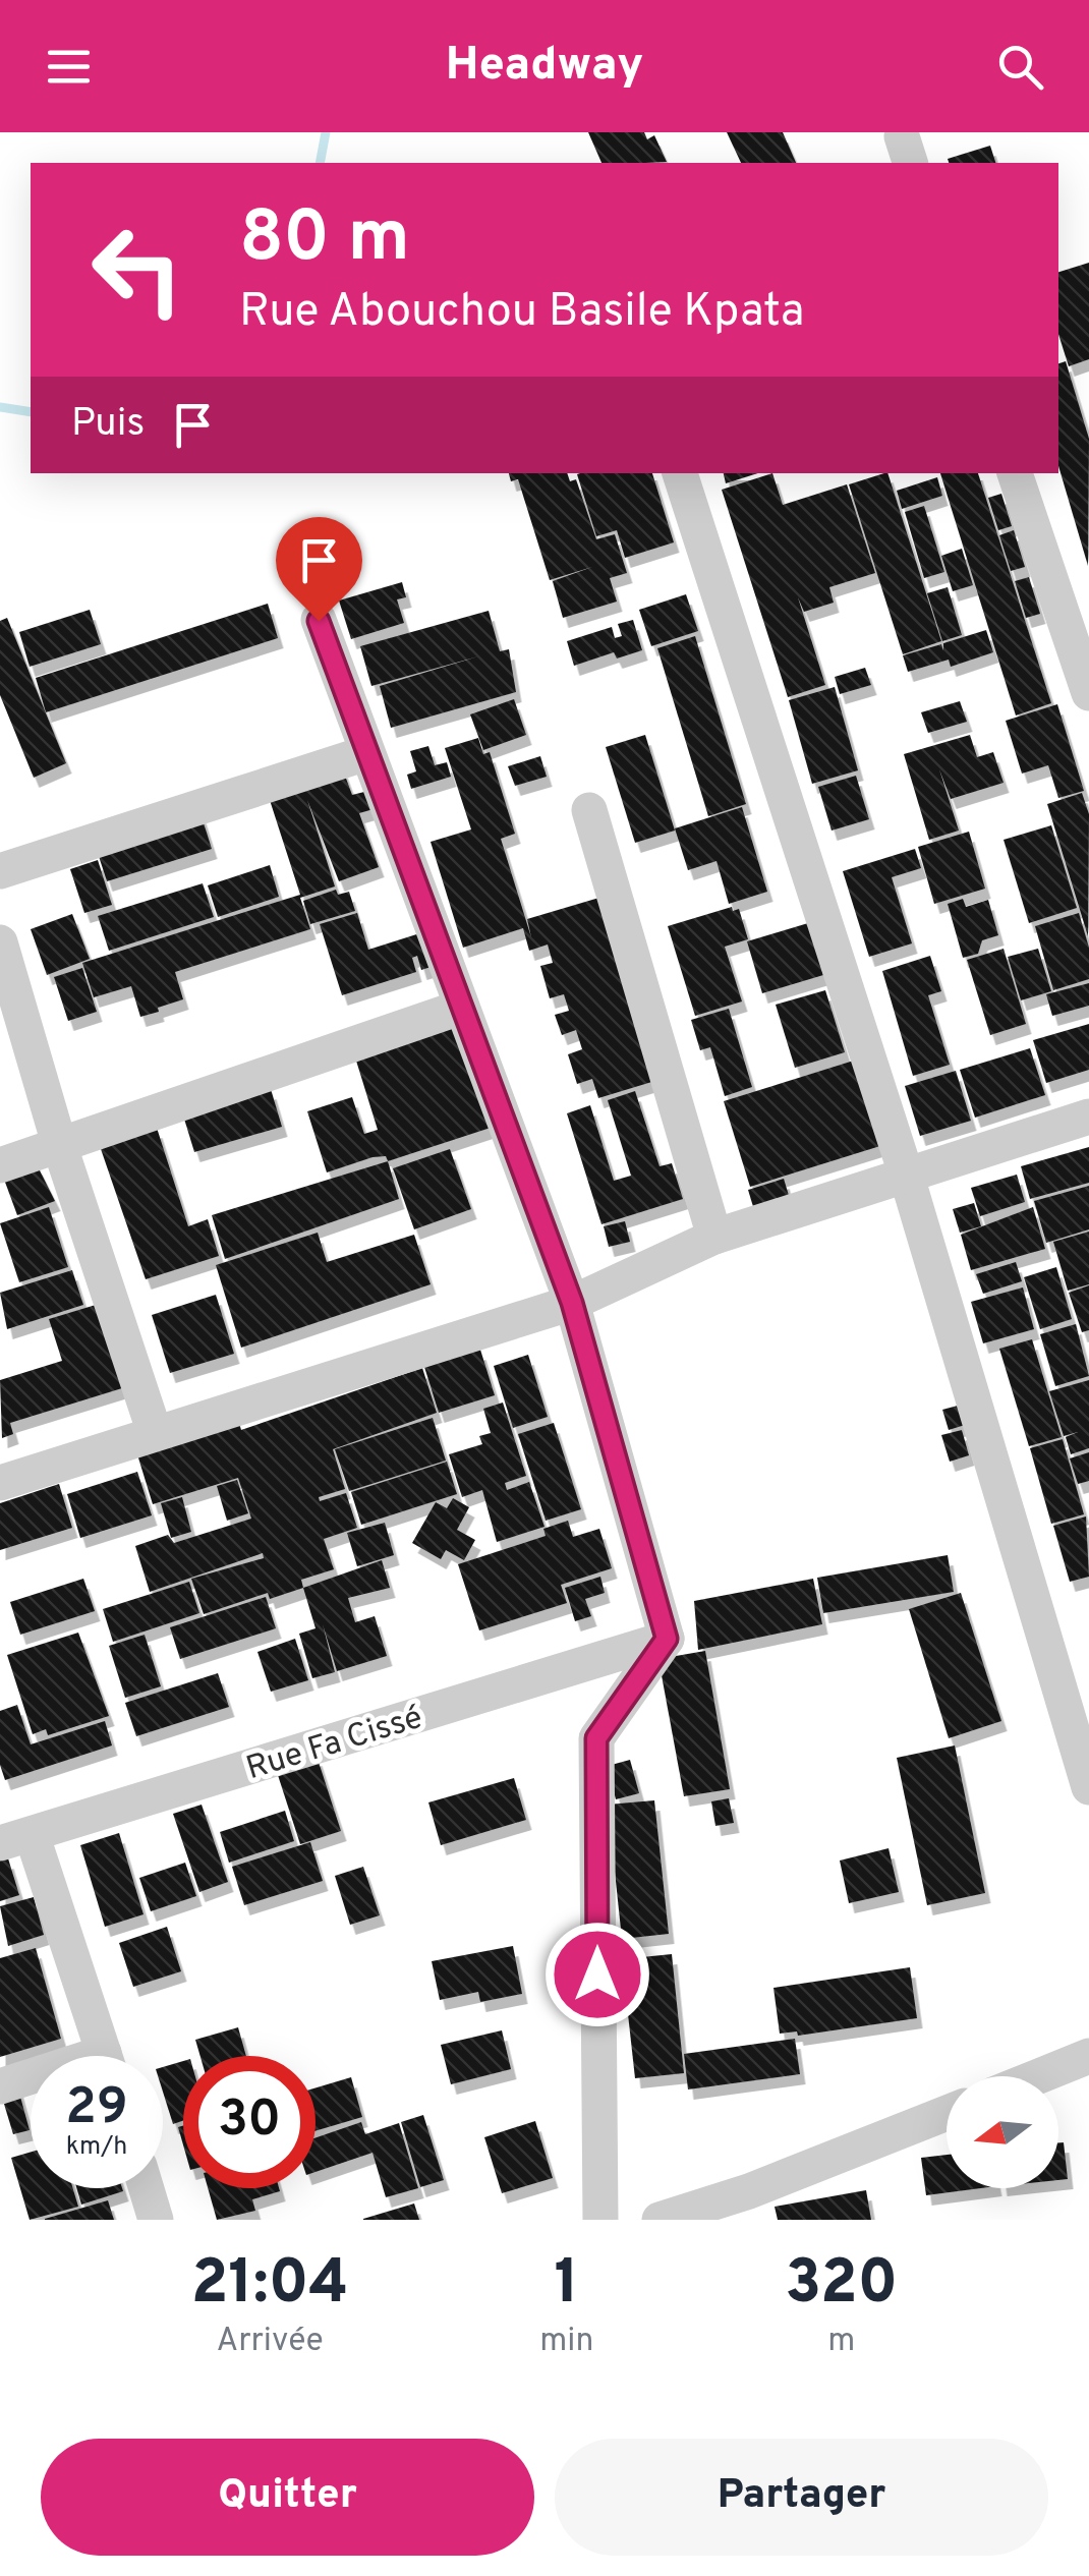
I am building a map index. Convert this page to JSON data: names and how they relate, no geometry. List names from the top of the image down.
{
  "streets": {
    "street": ["Rue Fa Cissé"]
  },
  "north": "left",
  "page": {
    "header": "Headway",
    "turn": ["80 m", "Rue Abouchou Basile Kpata"],
    "then": "Puis",
    "speed": "29 km/h",
    "limit": "30",
    "eta": [
      "21:04",
      "Arrivée",
      "1",
      "min",
      "320",
      "m"
    ],
    "buttons": ["Quitter", "Partager"]
  }
}
